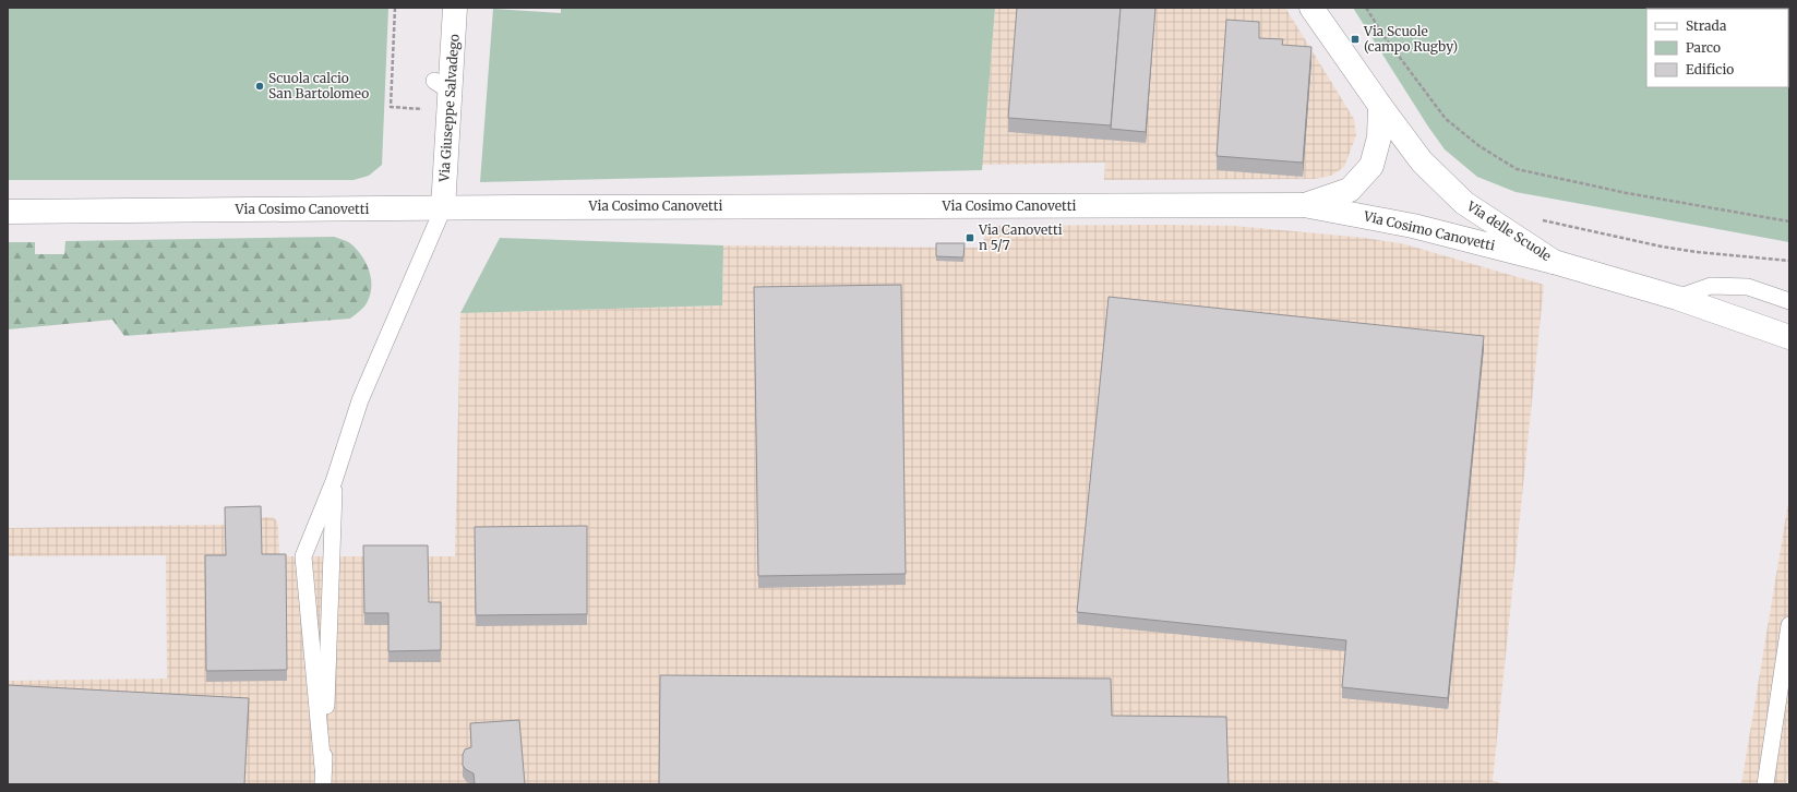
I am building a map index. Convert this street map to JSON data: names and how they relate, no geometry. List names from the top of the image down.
{
  "streets": {
    "street": ["Via Giuseppe Salvadego", "Via Cosimo Canovetti", "Via delle Scuole"]
  },
  "crossings": [
    ["Via Giuseppe Salvadego", "Via Cosimo Canovetti"],
    ["Via Cosimo Canovetti", "Via delle Scuole"]
  ],
  "places": {
    "transit": ["Via Scuole (campo Rugby)", "Via Canovetti n 5/7"],
    "other": ["Scuola calcio San Bartolomeo"]
  },
  "legend": ["Strada", "Parco", "Edificio"]
}
